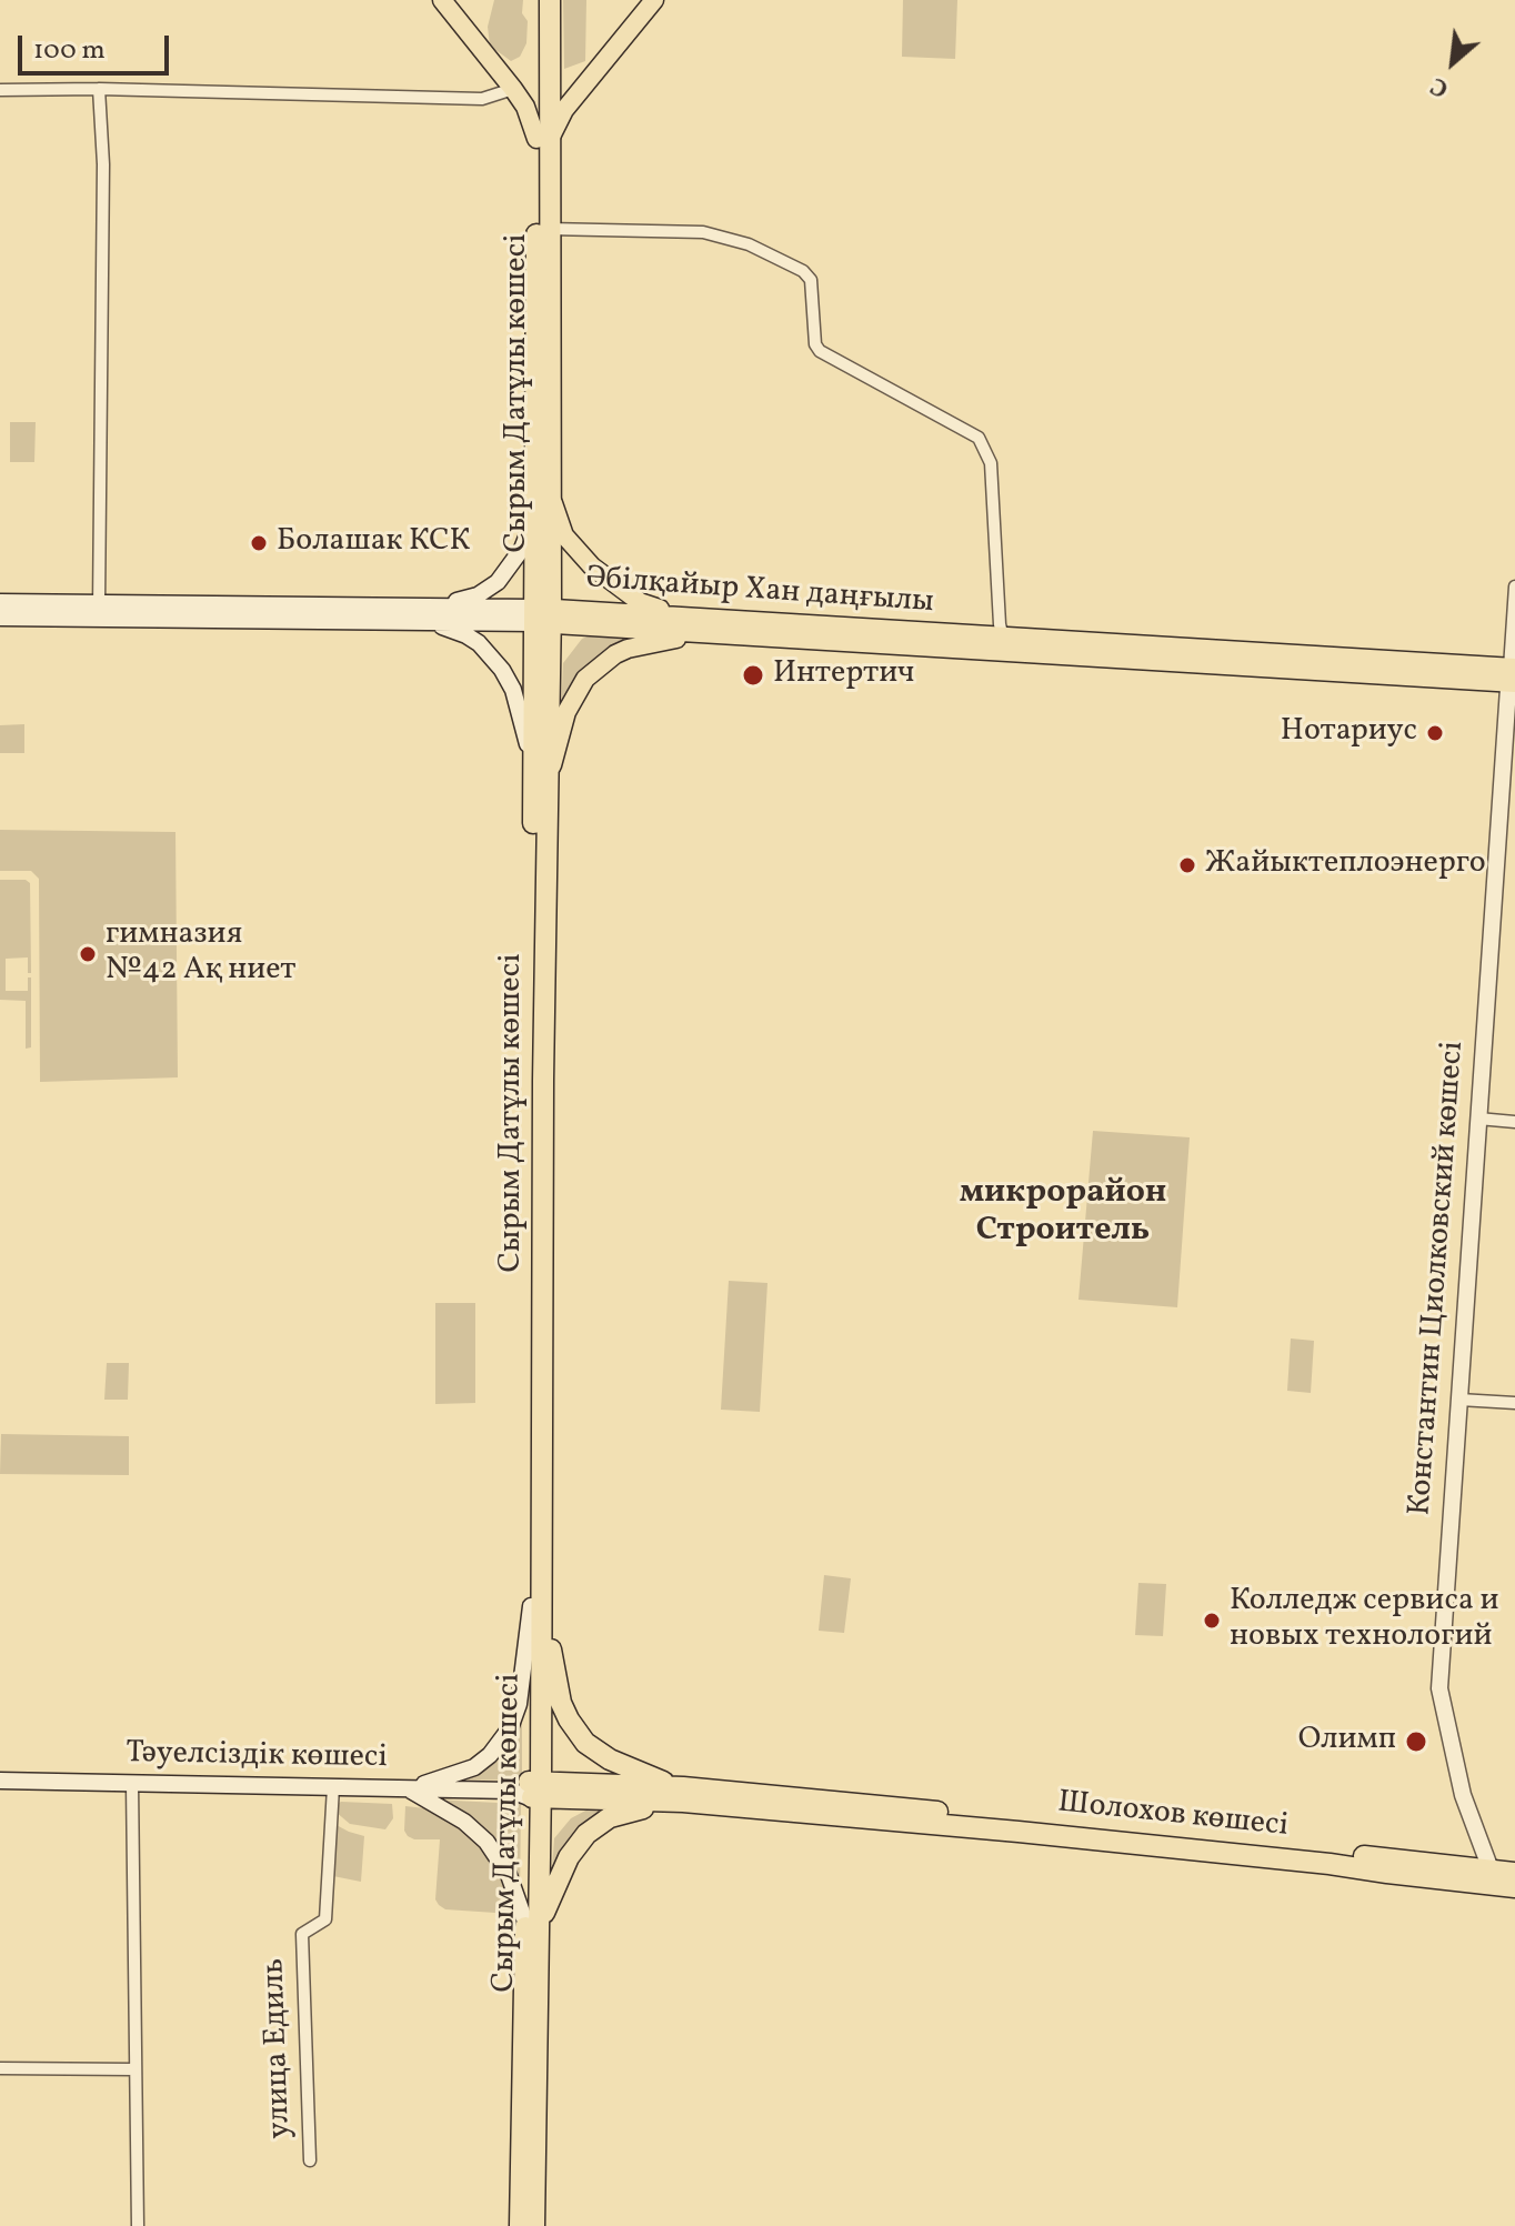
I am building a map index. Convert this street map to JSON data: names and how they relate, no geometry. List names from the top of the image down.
{
  "streets": {
    "highway": ["Сырым Датұлы көшесі", "Шолохов көшесі"],
    "main road": ["Әбілқайыр Хан даңғылы", "Константин Циолковский көшесі", "Тәуелсіздік көшесі"],
    "street": ["улица Едиль"]
  },
  "crossings": [
    ["Сырым Датұлы көшесі", "Әбілқайыр Хан даңғылы"],
    ["Сырым Датұлы көшесі", "Тәуелсіздік көшесі"],
    ["Әбілқайыр Хан даңғылы", "Константин Циолковский көшесі"],
    ["Константин Циолковский көшесі", "Шолохов көшесі"],
    ["Тәуелсіздік көшесі", "улица Едиль"]
  ],
  "districts": ["микрорайон Строитель"],
  "places": [
    "Болашак КСК",
    "Интертич",
    "Нотариус",
    "Жайыктеплоэнерго",
    "гимназия №42 Ақ ниет",
    "Колледж сервиса и новых технологий",
    "Олимп"
  ],
  "scale_bar": "100 m",
  "north": "bottom left"
}
